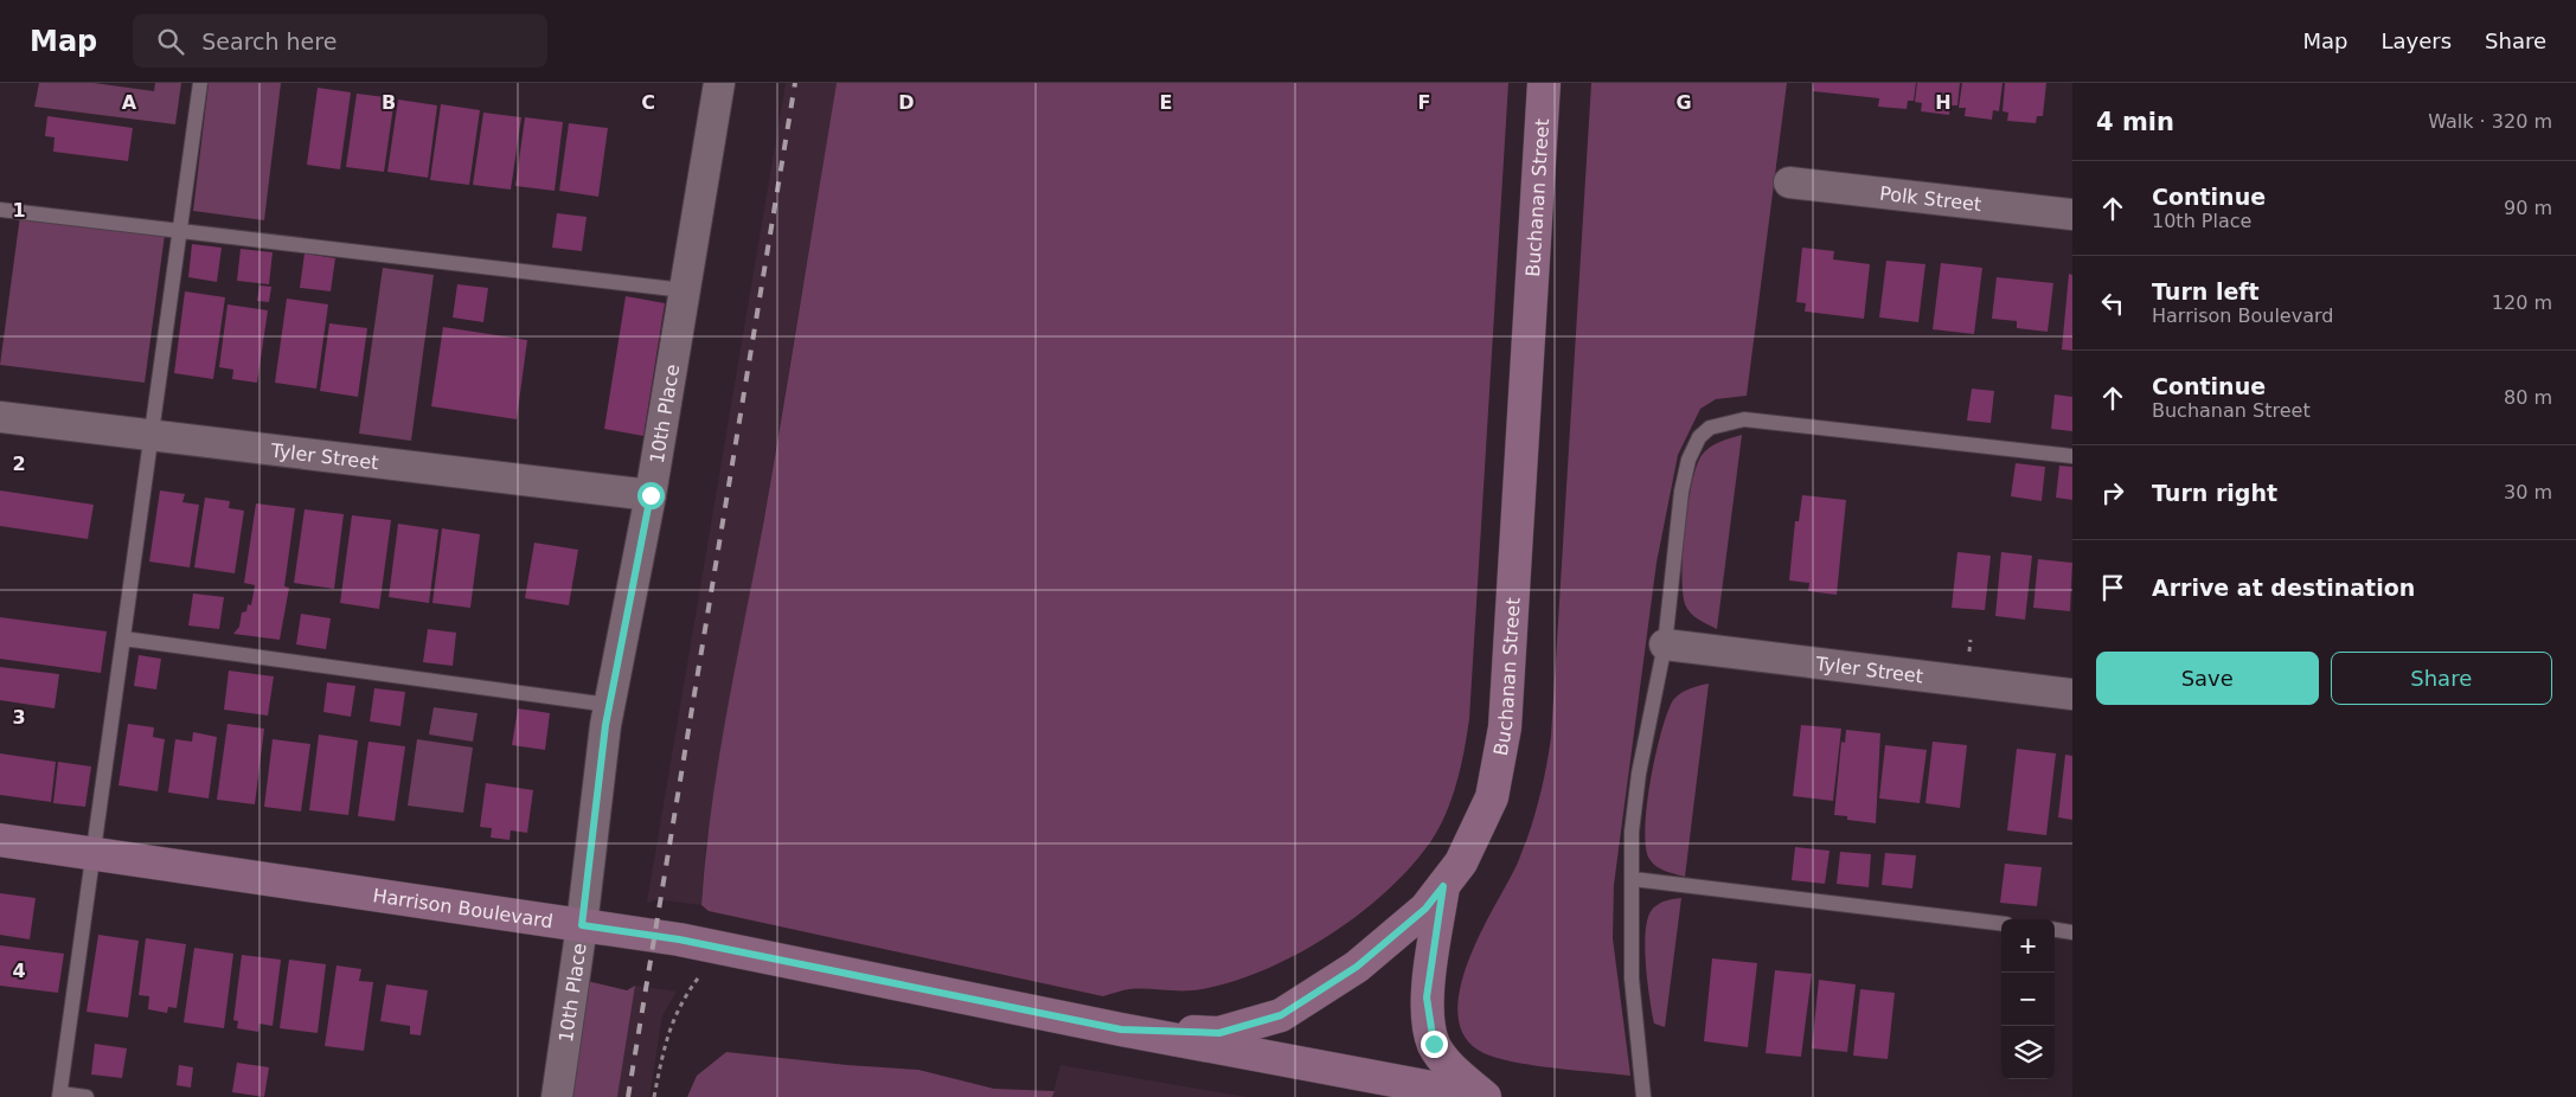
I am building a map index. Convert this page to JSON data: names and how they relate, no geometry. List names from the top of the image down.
{
  "streets": {
    "street": [
      "Buchanan Street",
      "Polk Street",
      "10th Place",
      "Tyler Street",
      "Harrison Boulevard"
    ]
  },
  "crossings": [
    ["Buchanan Street", "Harrison Boulevard"],
    ["10th Place", "Tyler Street"],
    ["10th Place", "Harrison Boulevard"]
  ],
  "page": {
    "header": "Map",
    "search": "Search here",
    "nav": ["Map", "Layers", "Share"],
    "heading": ["4 min", "Walk · 320 m"],
    "list": [
      ["Continue", "10th Place", "90 m"],
      ["Turn left", "Harrison Boulevard", "120 m"],
      ["Continue", "Buchanan Street", "80 m"],
      ["Turn right", "30 m"],
      "Arrive at destination"
    ],
    "buttons": ["Save", "Share"],
    "map_buttons": ["+", "−"]
  },
  "grid": {
    "columns": [
      "A",
      "B",
      "C",
      "D",
      "E",
      "F",
      "G",
      "H"
    ],
    "rows": [
      "1",
      "2",
      "3",
      "4"
    ]
  }
}
